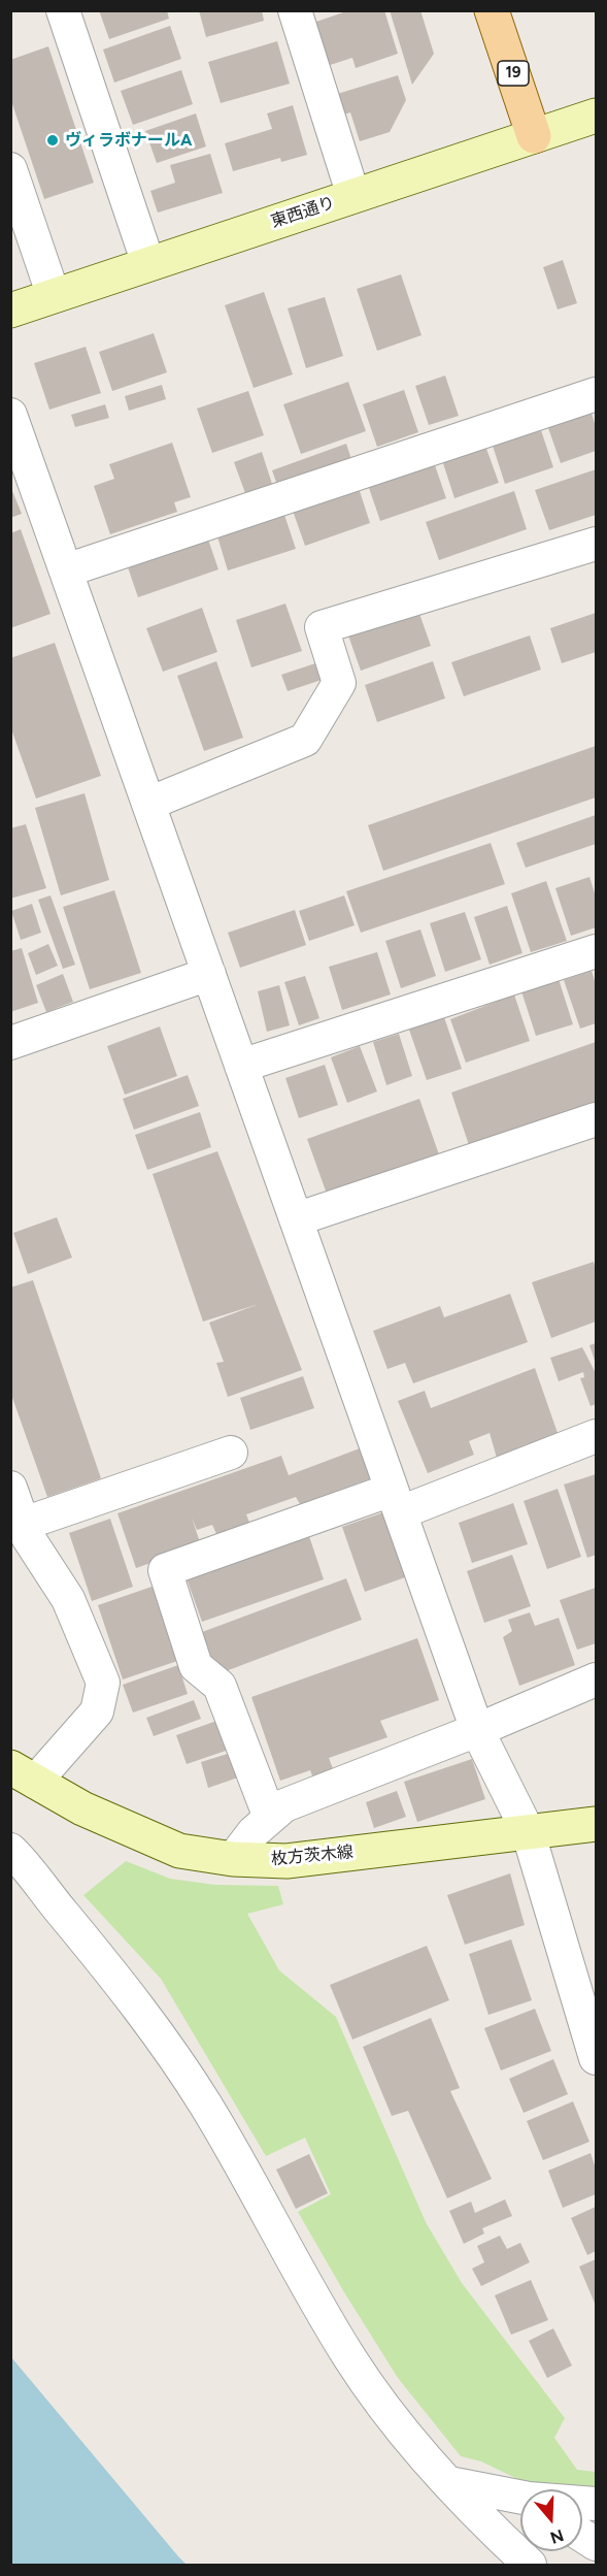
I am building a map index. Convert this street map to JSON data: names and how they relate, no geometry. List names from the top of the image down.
{
  "streets": {
    "main road": ["19"],
    "street": ["東西通り", "枚方茨木線"]
  },
  "crossings": [
    ["19", "東西通り"]
  ],
  "places": ["ヴィラボナールA"],
  "north": "bottom"
}
